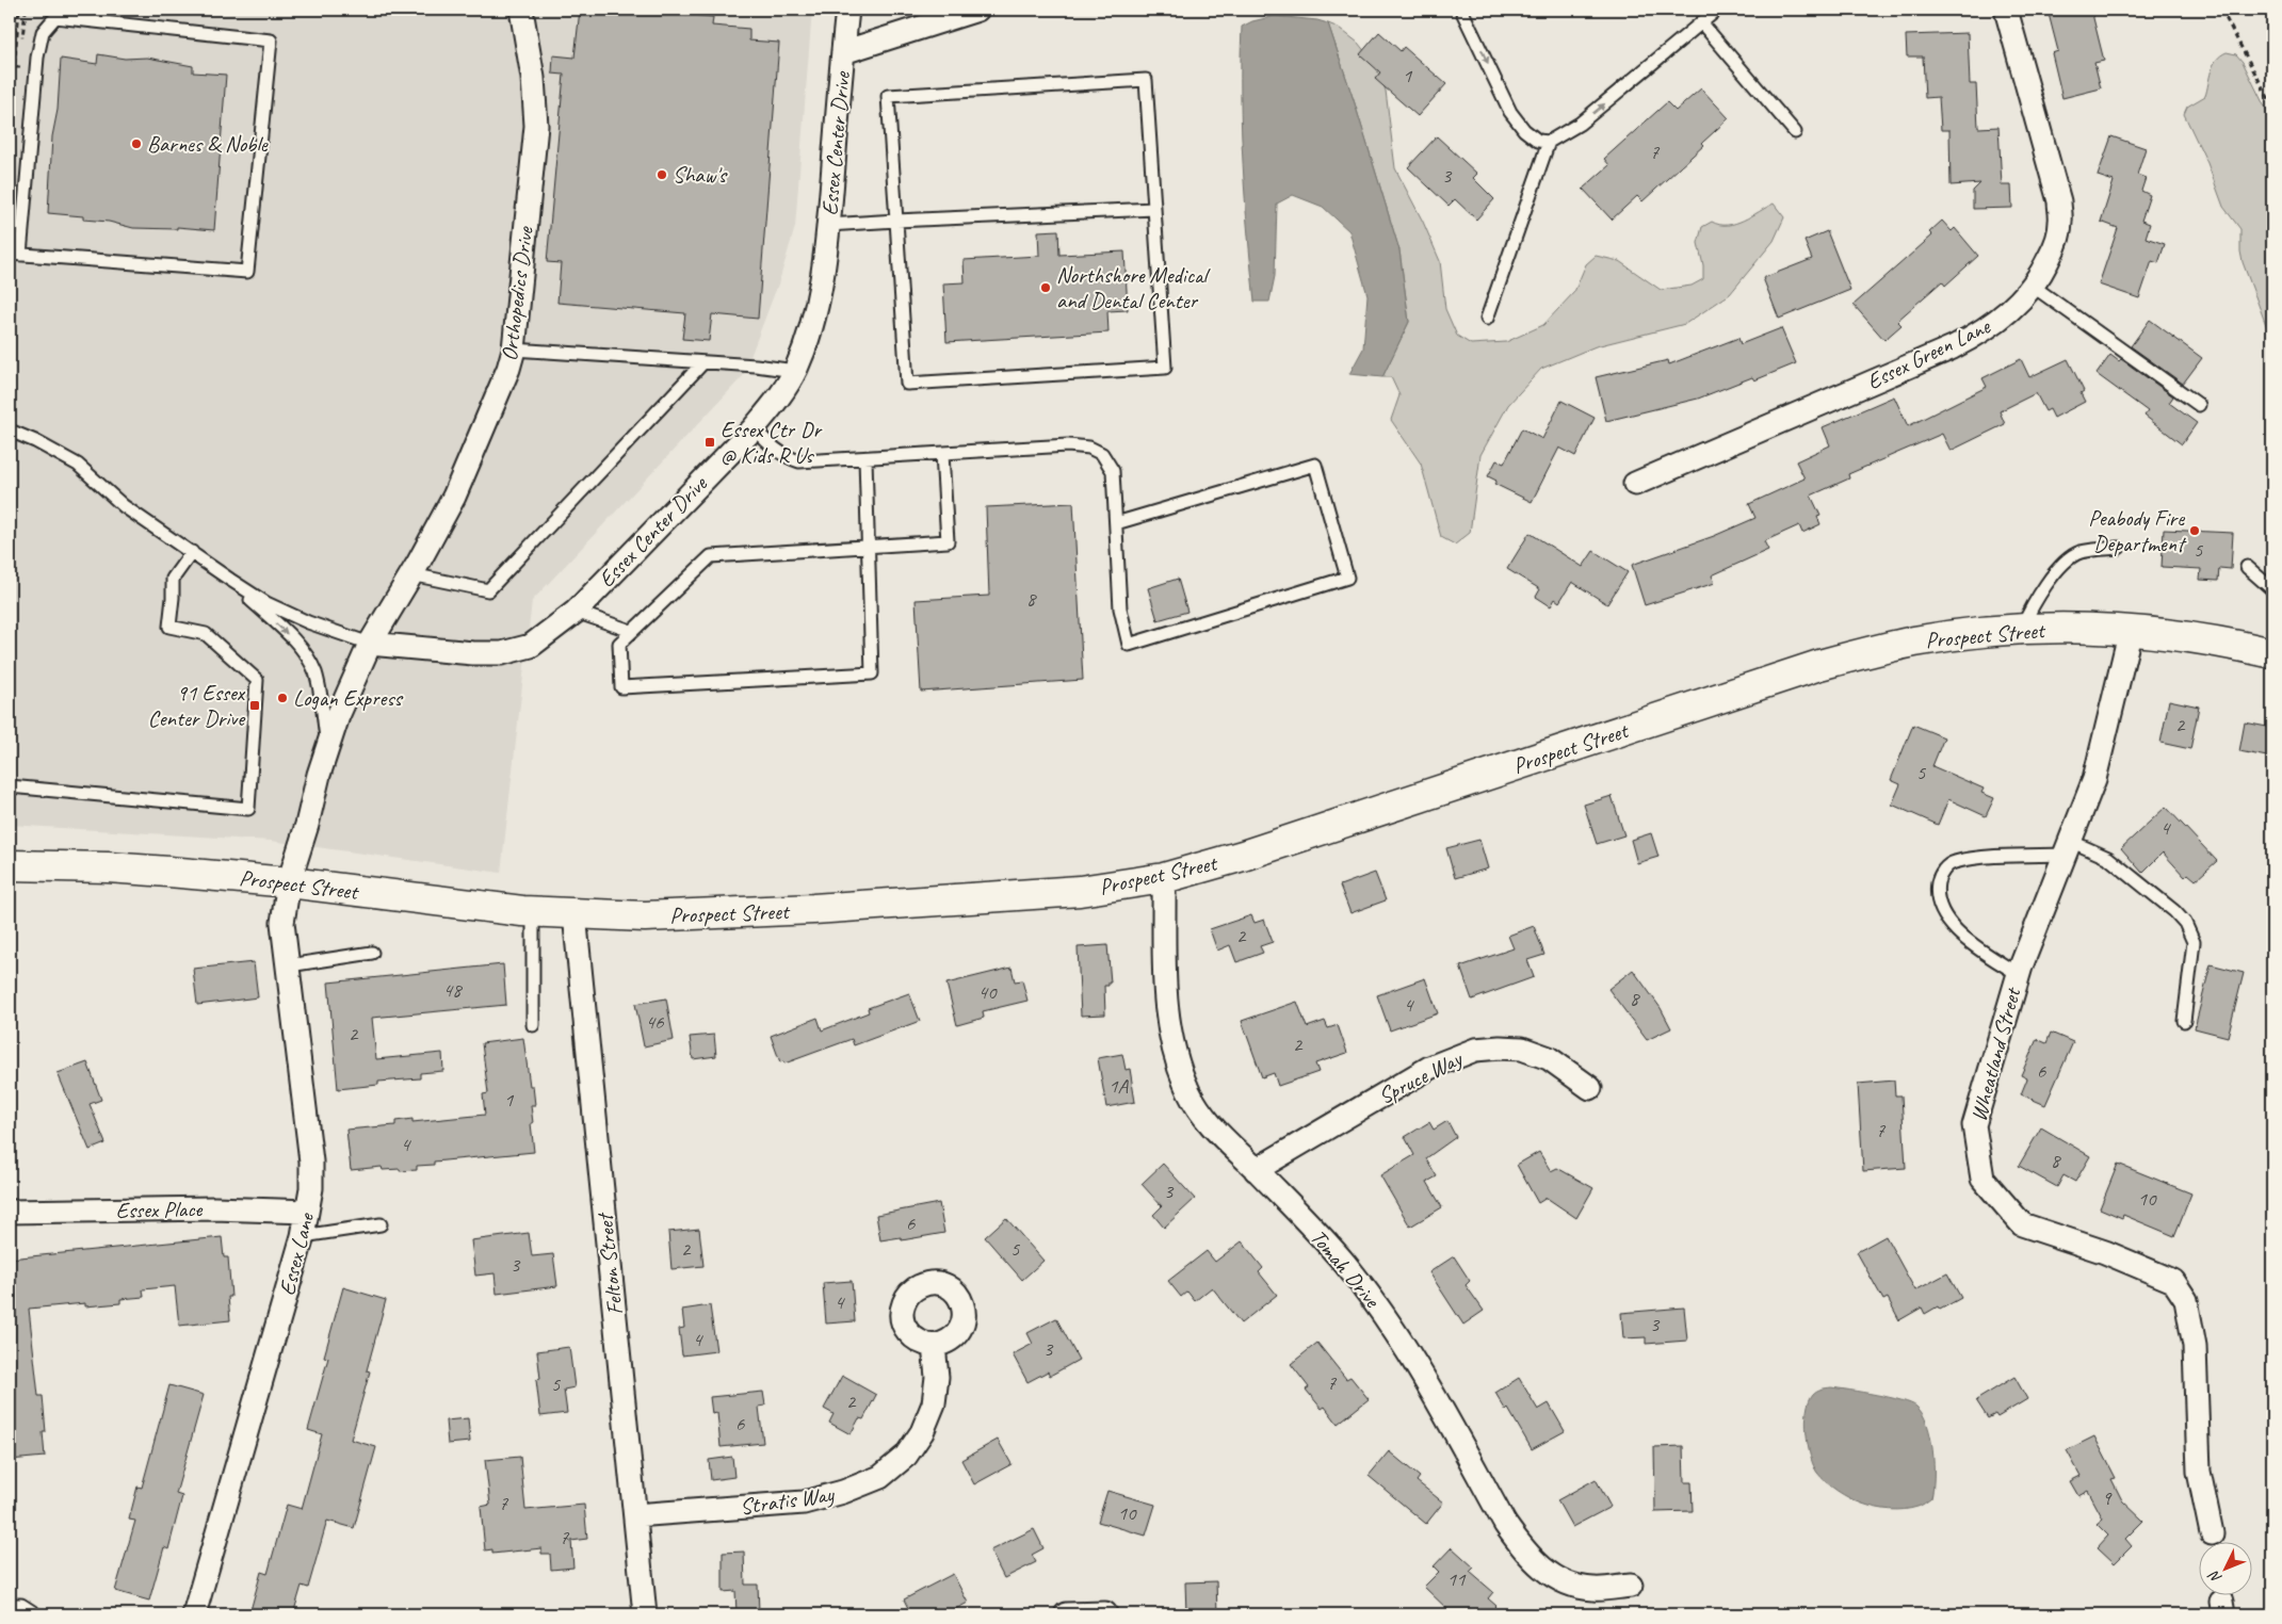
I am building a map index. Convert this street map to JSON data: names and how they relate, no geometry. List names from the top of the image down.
{
  "streets": {
    "street": [
      "Essex Center Drive",
      "Orthopedics Drive",
      "Essex Green Lane",
      "Prospect Street",
      "Wheatland Street",
      "Spruce Way",
      "Essex Place",
      "Essex Lane",
      "Felton Street",
      "Tomah Drive",
      "Stratis Way"
    ]
  },
  "crossings": [
    ["Essex Center Drive", "Orthopedics Drive"],
    ["Prospect Street", "Wheatland Street"],
    ["Prospect Street", "Essex Lane"],
    ["Prospect Street", "Felton Street"],
    ["Prospect Street", "Tomah Drive"],
    ["Spruce Way", "Tomah Drive"],
    ["Essex Place", "Essex Lane"],
    ["Felton Street", "Stratis Way"]
  ],
  "places": {
    "other": [
      "Barnes & Noble",
      "Shaw's",
      "Northshore Medical and Dental Center",
      "Peabody Fire Department",
      "Logan Express"
    ],
    "transit": ["Essex Ctr Dr @ Kids R Us", "91 Essex Center Drive"]
  },
  "house_numbers": [
    "1",
    "7",
    "3",
    "5",
    "8",
    "2",
    "5",
    "4",
    "2",
    "48",
    "40",
    "8",
    "4",
    "46",
    "2",
    "2",
    "6",
    "1A",
    "1",
    "7",
    "4",
    "8",
    "3",
    "10",
    "6",
    "2",
    "5",
    "3",
    "4",
    "3",
    "4",
    "3",
    "7",
    "5",
    "2",
    "6",
    "9",
    "7",
    "10",
    "7",
    "11"
  ],
  "north": "bottom left"
}
